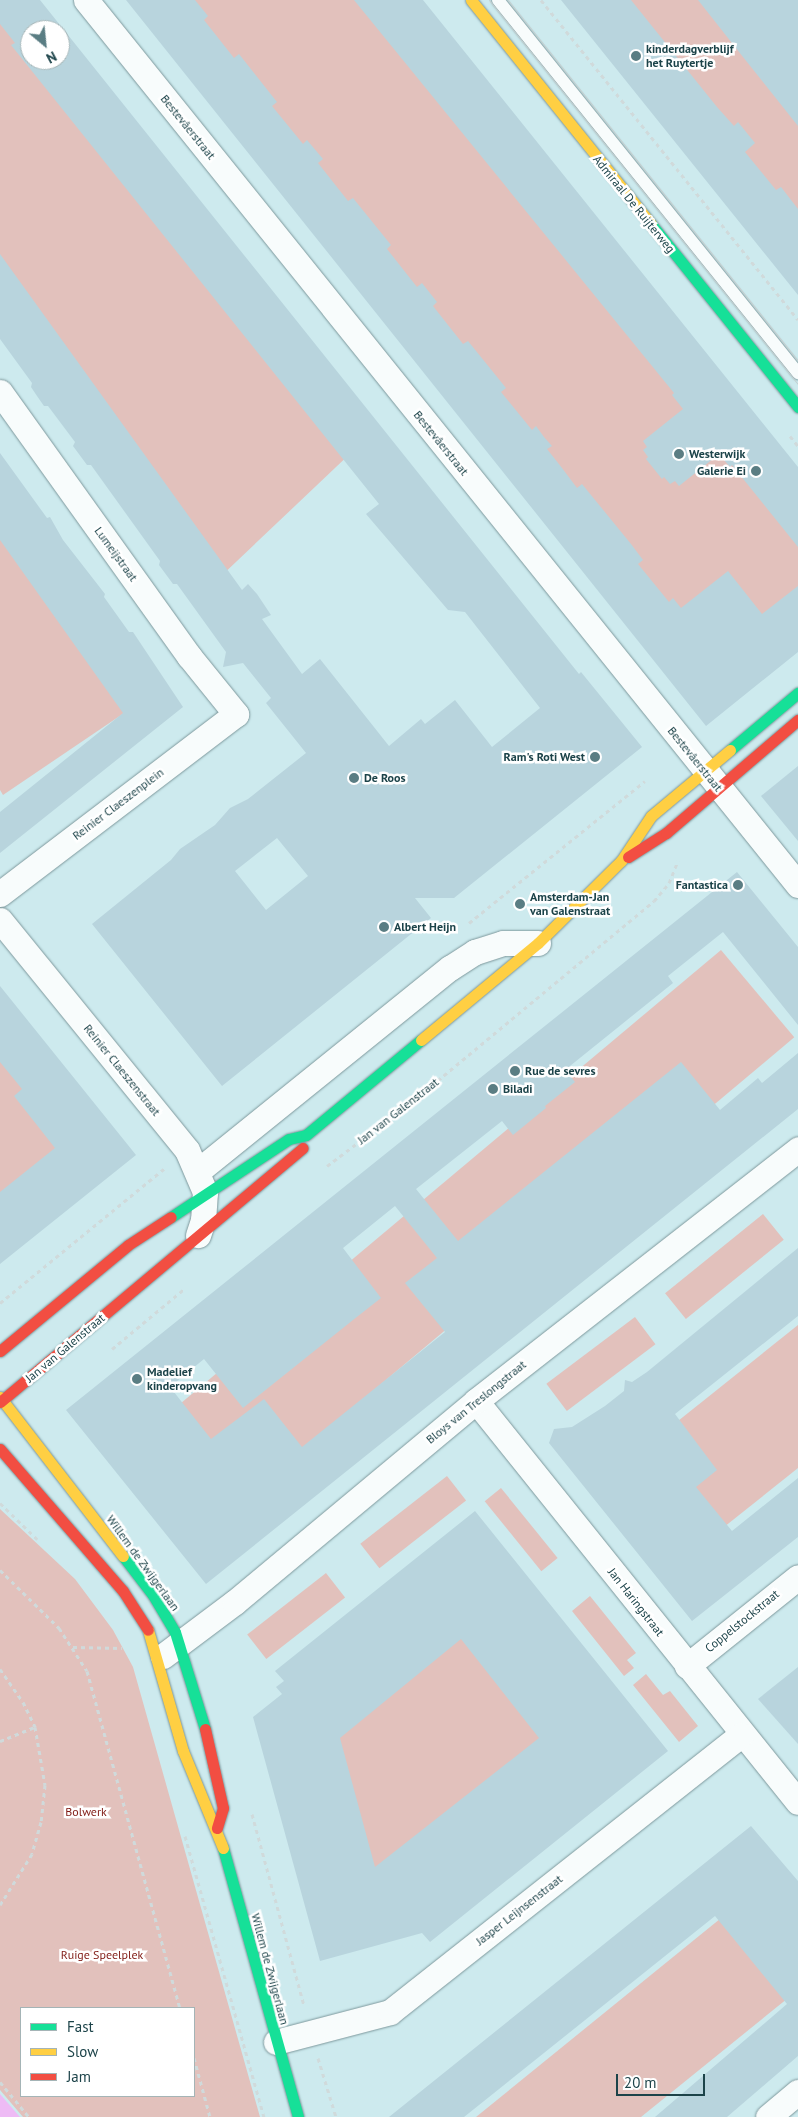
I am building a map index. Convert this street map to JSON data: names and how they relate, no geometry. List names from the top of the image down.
{
  "streets": {
    "street": [
      "Bestevâerstraat",
      "Admiraal De Ruijterweg",
      "Lumeijstraat",
      "Reinier Claeszenplein",
      "Reinier Claeszenstraat",
      "Jan van Galenstraat",
      "Bloys van Treslongstraat",
      "Willem de Zwijgerlaan",
      "Jan Haringstraat",
      "Coppelstockstraat",
      "Jasper Leijnsenstraat"
    ]
  },
  "crossings": [
    ["Bestevâerstraat", "Jan van Galenstraat"],
    ["Lumeijstraat", "Reinier Claeszenplein"],
    ["Reinier Claeszenstraat", "Jan van Galenstraat"],
    ["Jan van Galenstraat", "Willem de Zwijgerlaan"],
    ["Bloys van Treslongstraat", "Willem de Zwijgerlaan"],
    ["Bloys van Treslongstraat", "Jan Haringstraat"],
    ["Willem de Zwijgerlaan", "Jasper Leijnsenstraat"],
    ["Jan Haringstraat", "Coppelstockstraat"],
    ["Jan Haringstraat", "Jasper Leijnsenstraat"]
  ],
  "parks": ["Bolwerk", "Ruige Speelplek"],
  "places": [
    "kinderdagverblijf het Ruytertje",
    "Westerwijk",
    "Galerie Ei",
    "Ram's Roti West",
    "De Roos",
    "Fantastica",
    "Amsterdam-Jan van Galenstraat",
    "Albert Heijn",
    "Rue de sevres",
    "Biladi",
    "Madelief kinderopvang"
  ],
  "legend": ["Fast", "Slow", "Jam"],
  "scale_bar": "20 m",
  "north": "bottom right"
}
